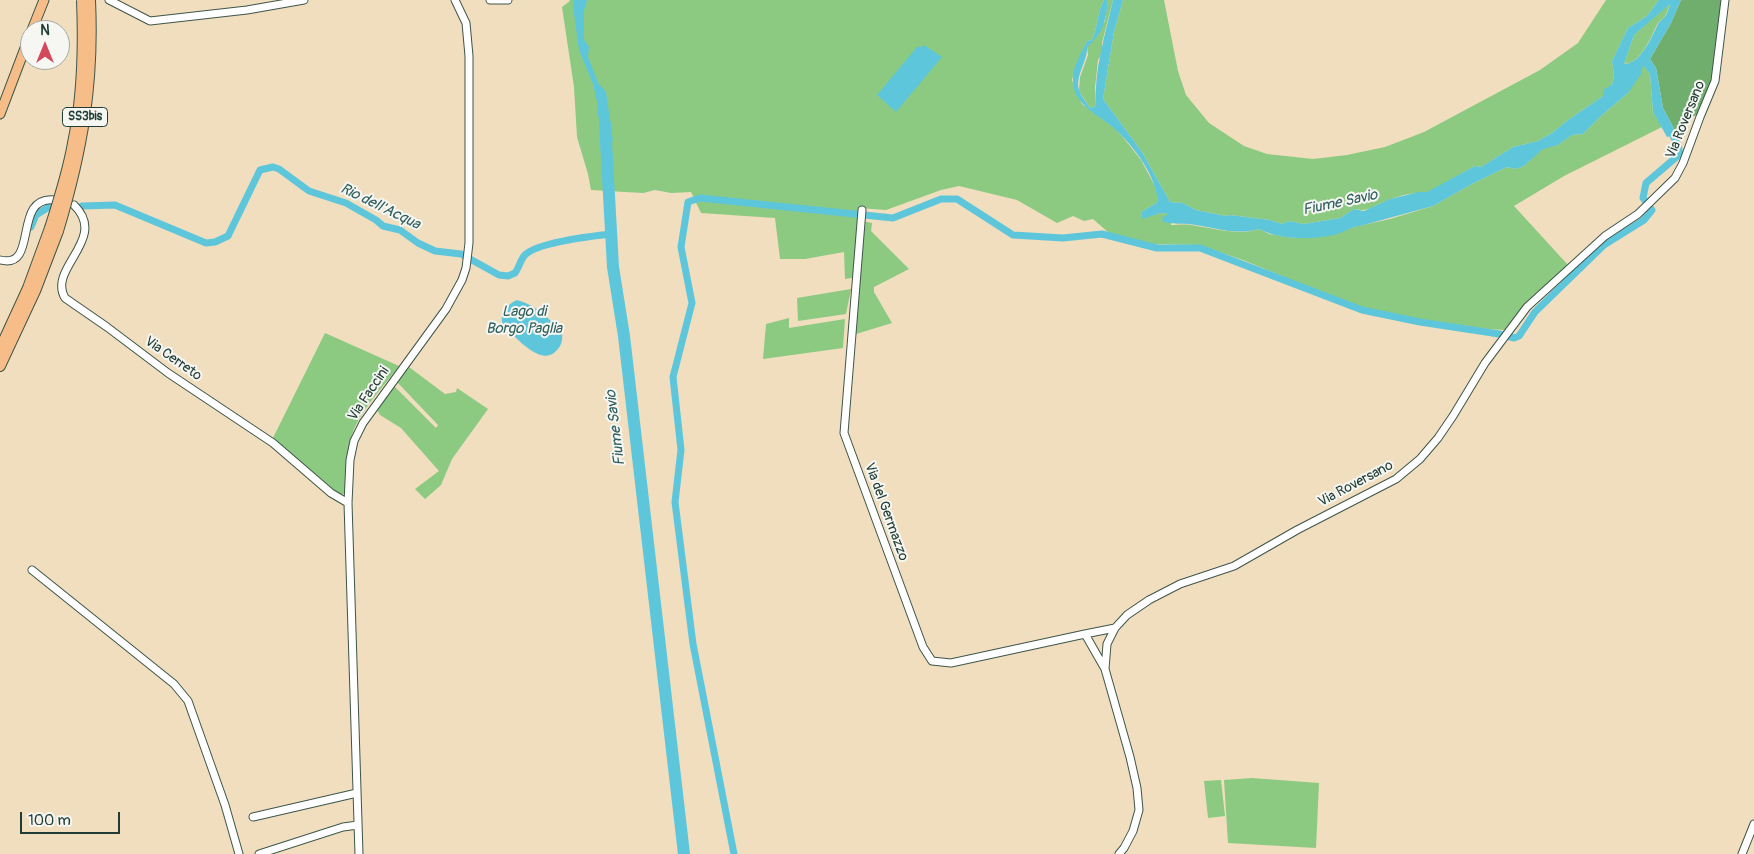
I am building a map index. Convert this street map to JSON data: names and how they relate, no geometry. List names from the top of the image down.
{
  "streets": {
    "highway": ["SS3bis"],
    "street": [
      "Via Roversano",
      "Via Cerreto",
      "Via Faccini",
      "Via del Germazzo"
    ]
  },
  "crossings": [
    ["Via Roversano", "Via del Germazzo"],
    ["Via Cerreto", "Via Faccini"]
  ],
  "water": ["Fiume Savio", "Rio dell'Acqua", "Lago di Borgo Paglia"],
  "scale_bar": "100 m",
  "north": "top"
}
